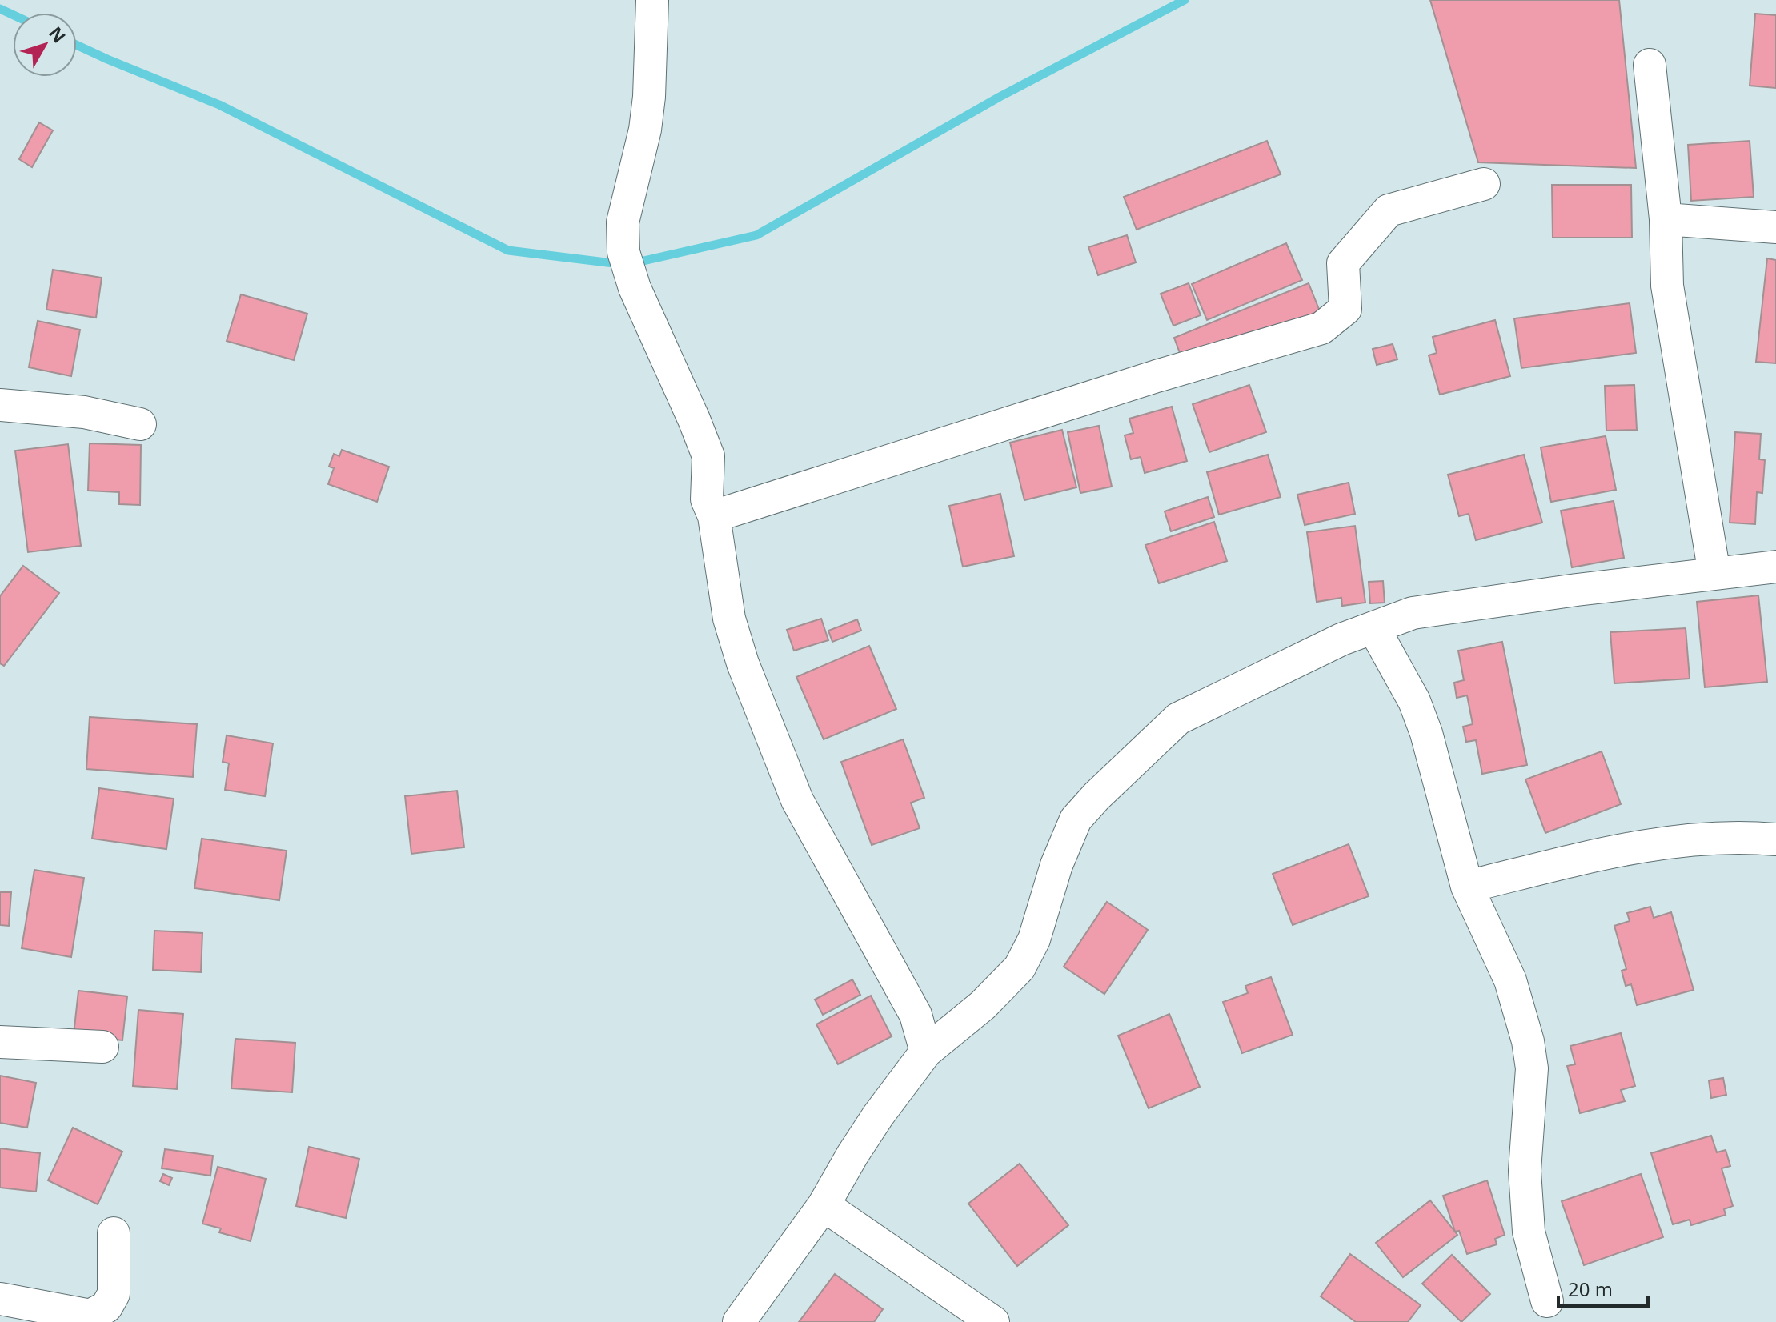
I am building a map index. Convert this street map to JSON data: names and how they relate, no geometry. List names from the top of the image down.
{
  "scale_bar": "20 m",
  "north": "top right"
}
